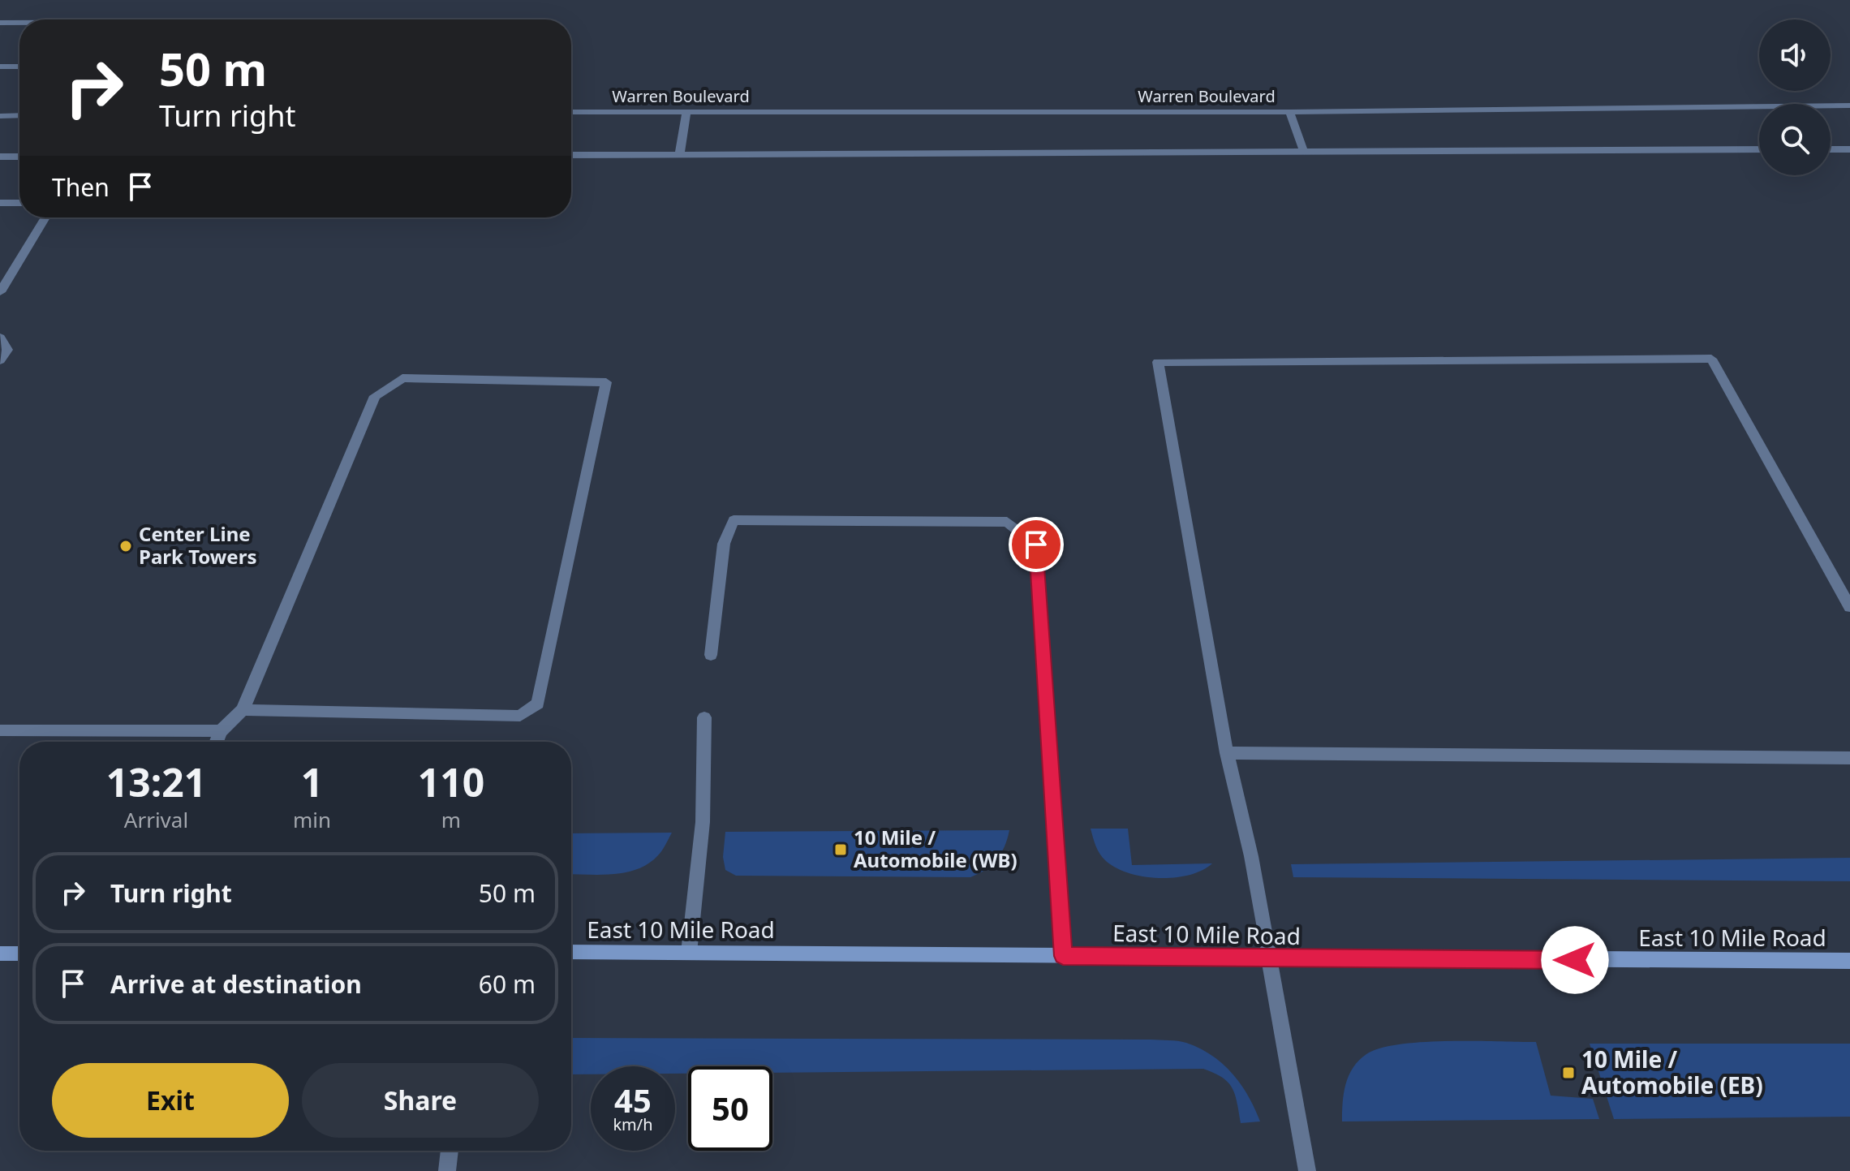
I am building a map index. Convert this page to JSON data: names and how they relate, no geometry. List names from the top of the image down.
{
  "streets": {
    "main road": ["East 10 Mile Road"],
    "street": ["Warren Boulevard"]
  },
  "places": {
    "other": ["Center Line Park Towers"],
    "transit": ["10 Mile / Automobile (WB)", "10 Mile / Automobile (EB)"]
  },
  "page": {
    "turn": ["50 m", "Turn right"],
    "then": "Then",
    "eta": [
      "13:21",
      "Arrival",
      "1",
      "min",
      "110",
      "m"
    ],
    "list": [
      {
        "name": "Turn right",
        "value": "50 m"
      },
      {
        "name": "Arrive at destination",
        "value": "60 m"
      }
    ],
    "buttons": ["Exit", "Share"],
    "speed": "45 km/h",
    "limit": "50"
  }
}
